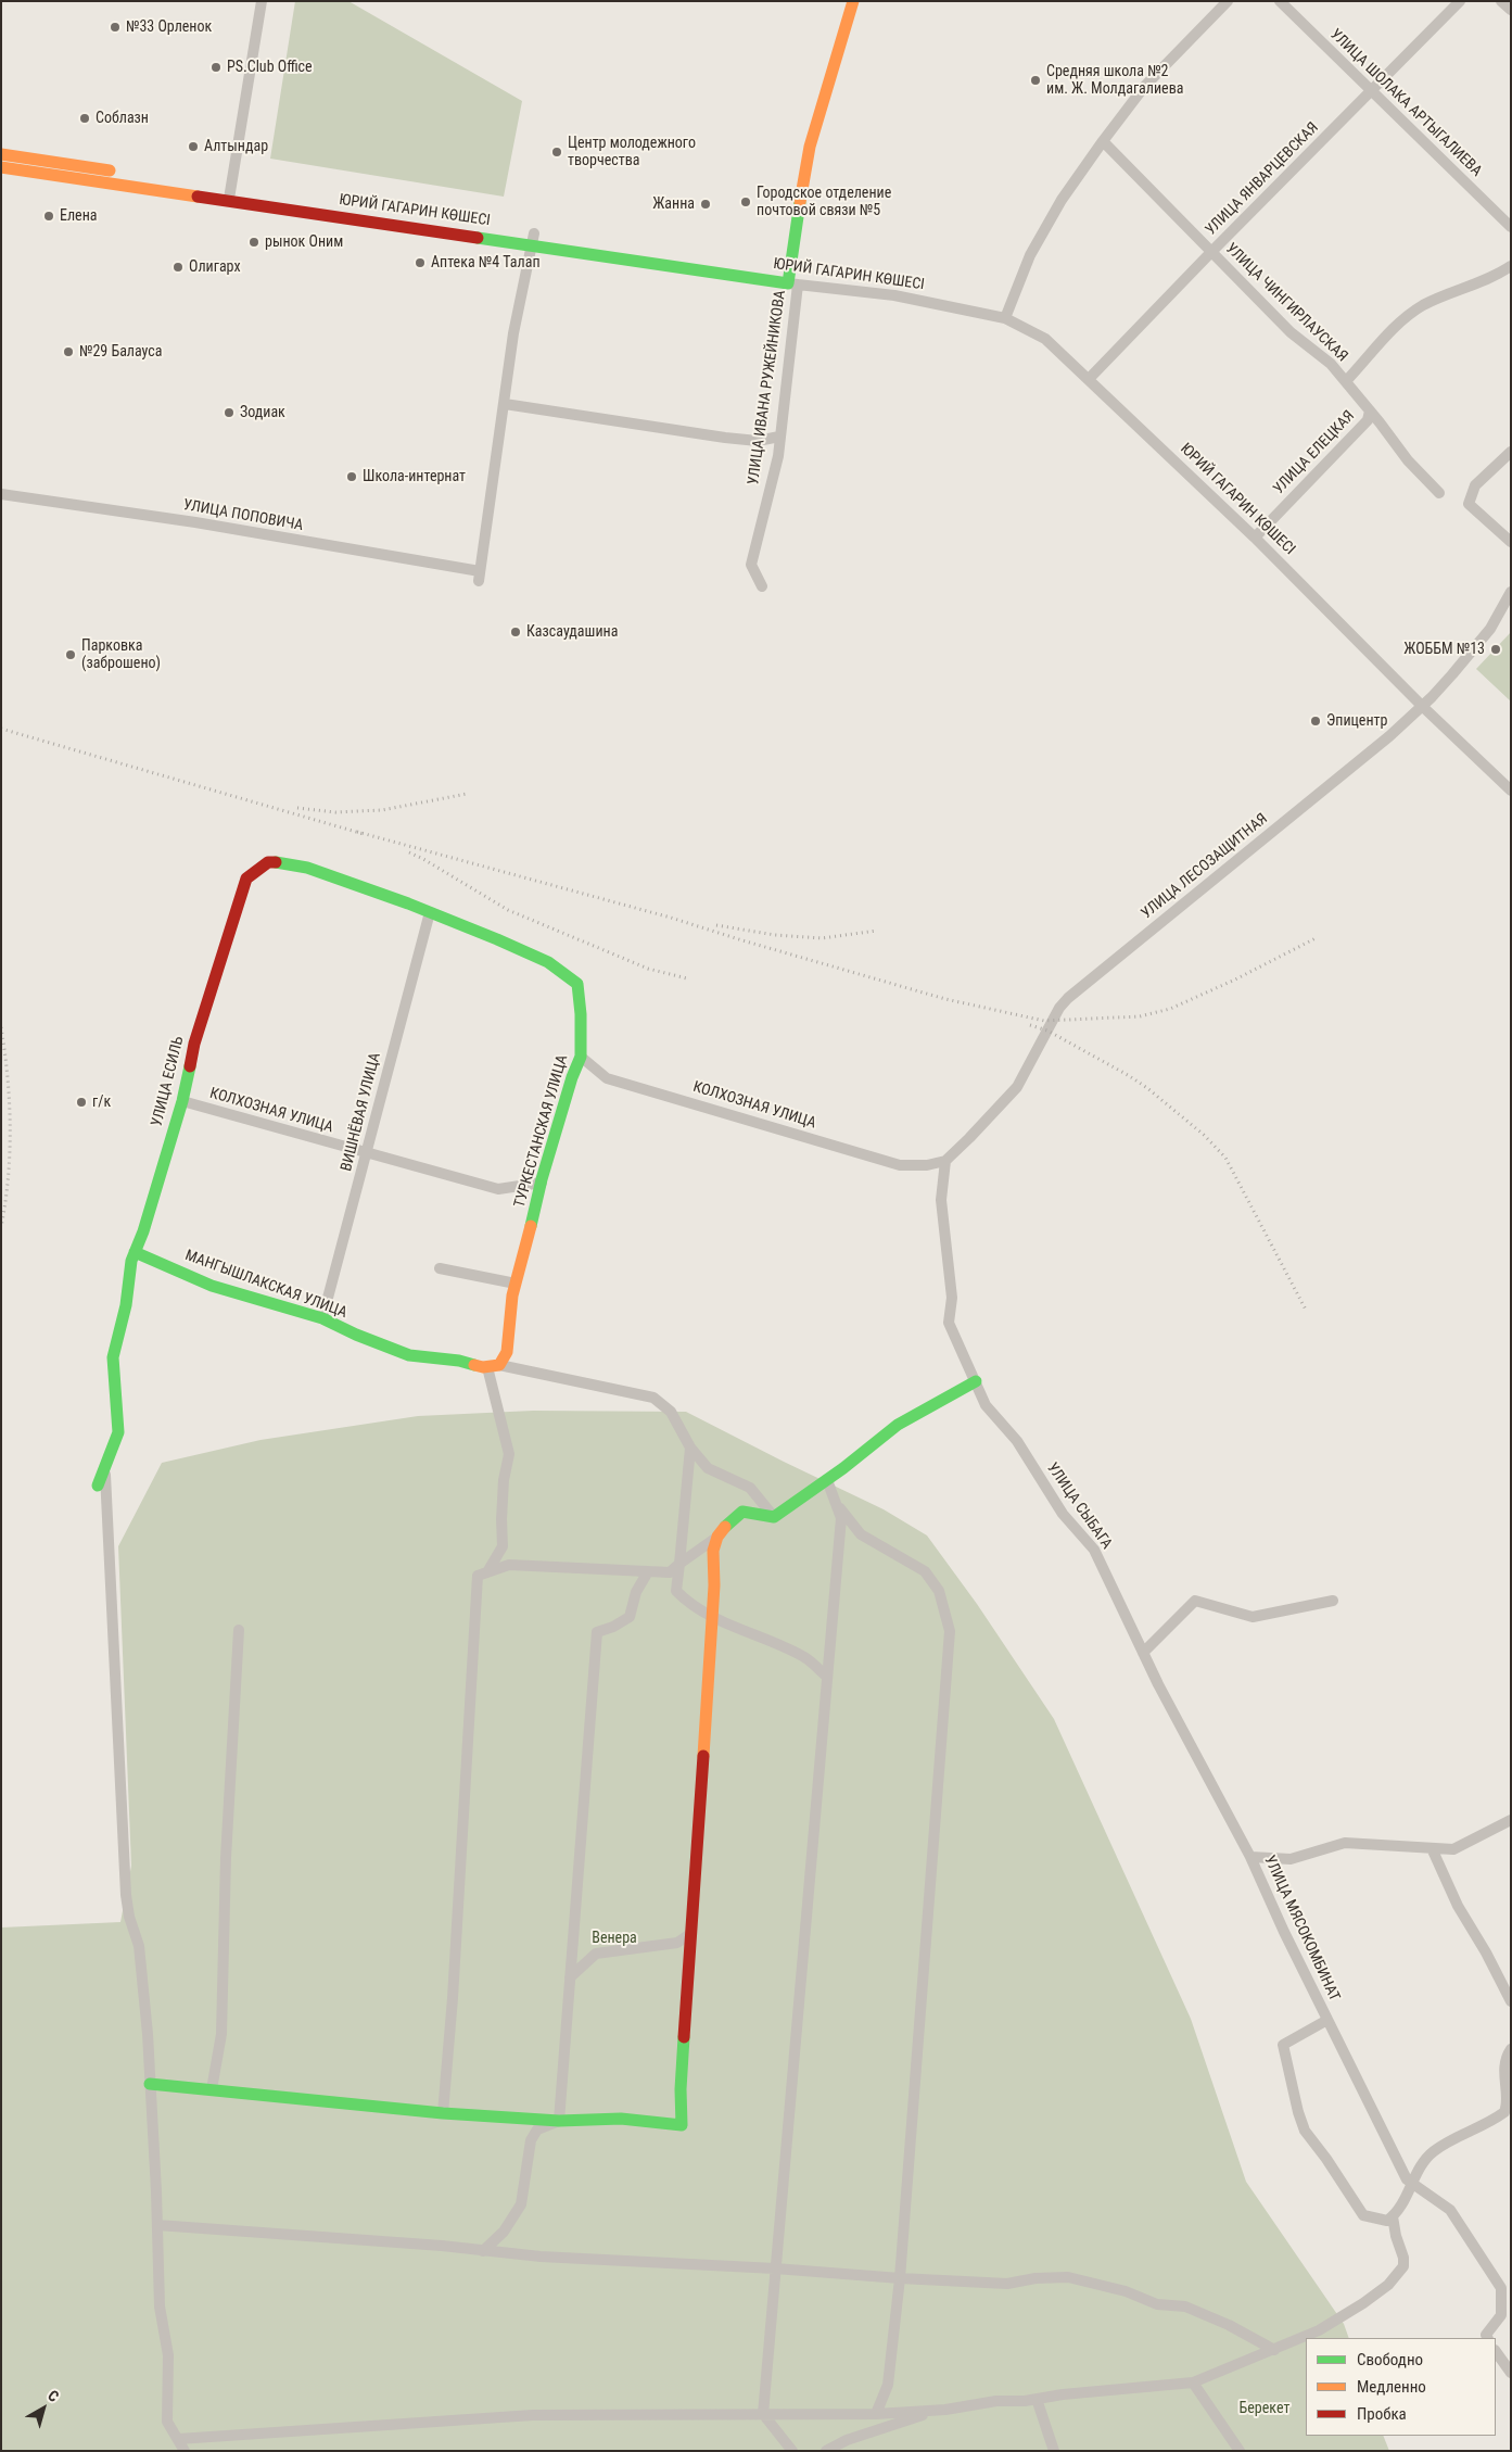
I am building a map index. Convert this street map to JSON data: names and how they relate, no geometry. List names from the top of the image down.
{
  "streets": {
    "street": [
      "УЛИЦА ШОЛАКА АРТЫГАЛИЕВА",
      "УЛИЦА ЯНВАРЦЕВСКАЯ",
      "ЮРИЙ ГАГАРИН КӨШЕСІ",
      "УЛИЦА ЧИНГИРЛАУСКАЯ",
      "УЛИЦА ИВАНА РУЖЕЙНИКОВА",
      "УЛИЦА ЕЛЕЦКАЯ",
      "УЛИЦА ПОПОВИЧА",
      "УЛИЦА ЛЕСОЗАЩИТНАЯ",
      "УЛИЦА ЕСИЛЬ",
      "КОЛХОЗНАЯ УЛИЦА",
      "ВИШНЁВАЯ УЛИЦА",
      "ТУРКЕСТАНСКАЯ УЛИЦА",
      "МАНГЫШЛАКСКАЯ УЛИЦА",
      "УЛИЦА СЫБАГА",
      "УЛИЦА МЯСОКОМБИНАТ"
    ]
  },
  "crossings": [
    ["УЛИЦА ШОЛАКА АРТЫГАЛИЕВА", "УЛИЦА ЯНВАРЦЕВСКАЯ"],
    ["УЛИЦА ЯНВАРЦЕВСКАЯ", "ЮРИЙ ГАГАРИН КӨШЕСІ"],
    ["УЛИЦА ЯНВАРЦЕВСКАЯ", "УЛИЦА ЧИНГИРЛАУСКАЯ"],
    ["ЮРИЙ ГАГАРИН КӨШЕСІ", "УЛИЦА ИВАНА РУЖЕЙНИКОВА"],
    ["ЮРИЙ ГАГАРИН КӨШЕСІ", "УЛИЦА ЕЛЕЦКАЯ"],
    ["ЮРИЙ ГАГАРИН КӨШЕСІ", "УЛИЦА ЛЕСОЗАЩИТНАЯ"],
    ["УЛИЦА ЧИНГИРЛАУСКАЯ", "УЛИЦА ЕЛЕЦКАЯ"],
    ["УЛИЦА ЛЕСОЗАЩИТНАЯ", "КОЛХОЗНАЯ УЛИЦА"],
    ["УЛИЦА ЛЕСОЗАЩИТНАЯ", "УЛИЦА СЫБАГА"],
    ["УЛИЦА ЕСИЛЬ", "КОЛХОЗНАЯ УЛИЦА"],
    ["УЛИЦА ЕСИЛЬ", "ВИШНЁВАЯ УЛИЦА"],
    ["УЛИЦА ЕСИЛЬ", "ТУРКЕСТАНСКАЯ УЛИЦА"],
    ["УЛИЦА ЕСИЛЬ", "МАНГЫШЛАКСКАЯ УЛИЦА"],
    ["КОЛХОЗНАЯ УЛИЦА", "ВИШНЁВАЯ УЛИЦА"],
    ["КОЛХОЗНАЯ УЛИЦА", "ТУРКЕСТАНСКАЯ УЛИЦА"],
    ["КОЛХОЗНАЯ УЛИЦА", "УЛИЦА СЫБАГА"],
    ["ВИШНЁВАЯ УЛИЦА", "ТУРКЕСТАНСКАЯ УЛИЦА"],
    ["ВИШНЁВАЯ УЛИЦА", "МАНГЫШЛАКСКАЯ УЛИЦА"],
    ["ТУРКЕСТАНСКАЯ УЛИЦА", "МАНГЫШЛАКСКАЯ УЛИЦА"],
    ["УЛИЦА СЫБАГА", "УЛИЦА МЯСОКОМБИНАТ"]
  ],
  "parks": ["Венера", "Берекет"],
  "places": [
    "№33 Орленок",
    "PS.Club Office",
    "Средняя школа №2 им. Ж. Молдагалиева",
    "Соблазн",
    "Алтындар",
    "Центр молодежного творчества",
    "Городское отделение почтовой связи №5",
    "Жанна",
    "Елена",
    "рынок Оним",
    "Аптека №4 Талап",
    "Олигарх",
    "№29 Балауса",
    "Зодиак",
    "Школа-интернат",
    "Казсаудашина",
    "ЖОББМ №13",
    "Парковка (заброшено)",
    "Эпицентр",
    "г/к"
  ],
  "legend": ["Свободно", "Медленно", "Пробка"],
  "north": "top right"
}
